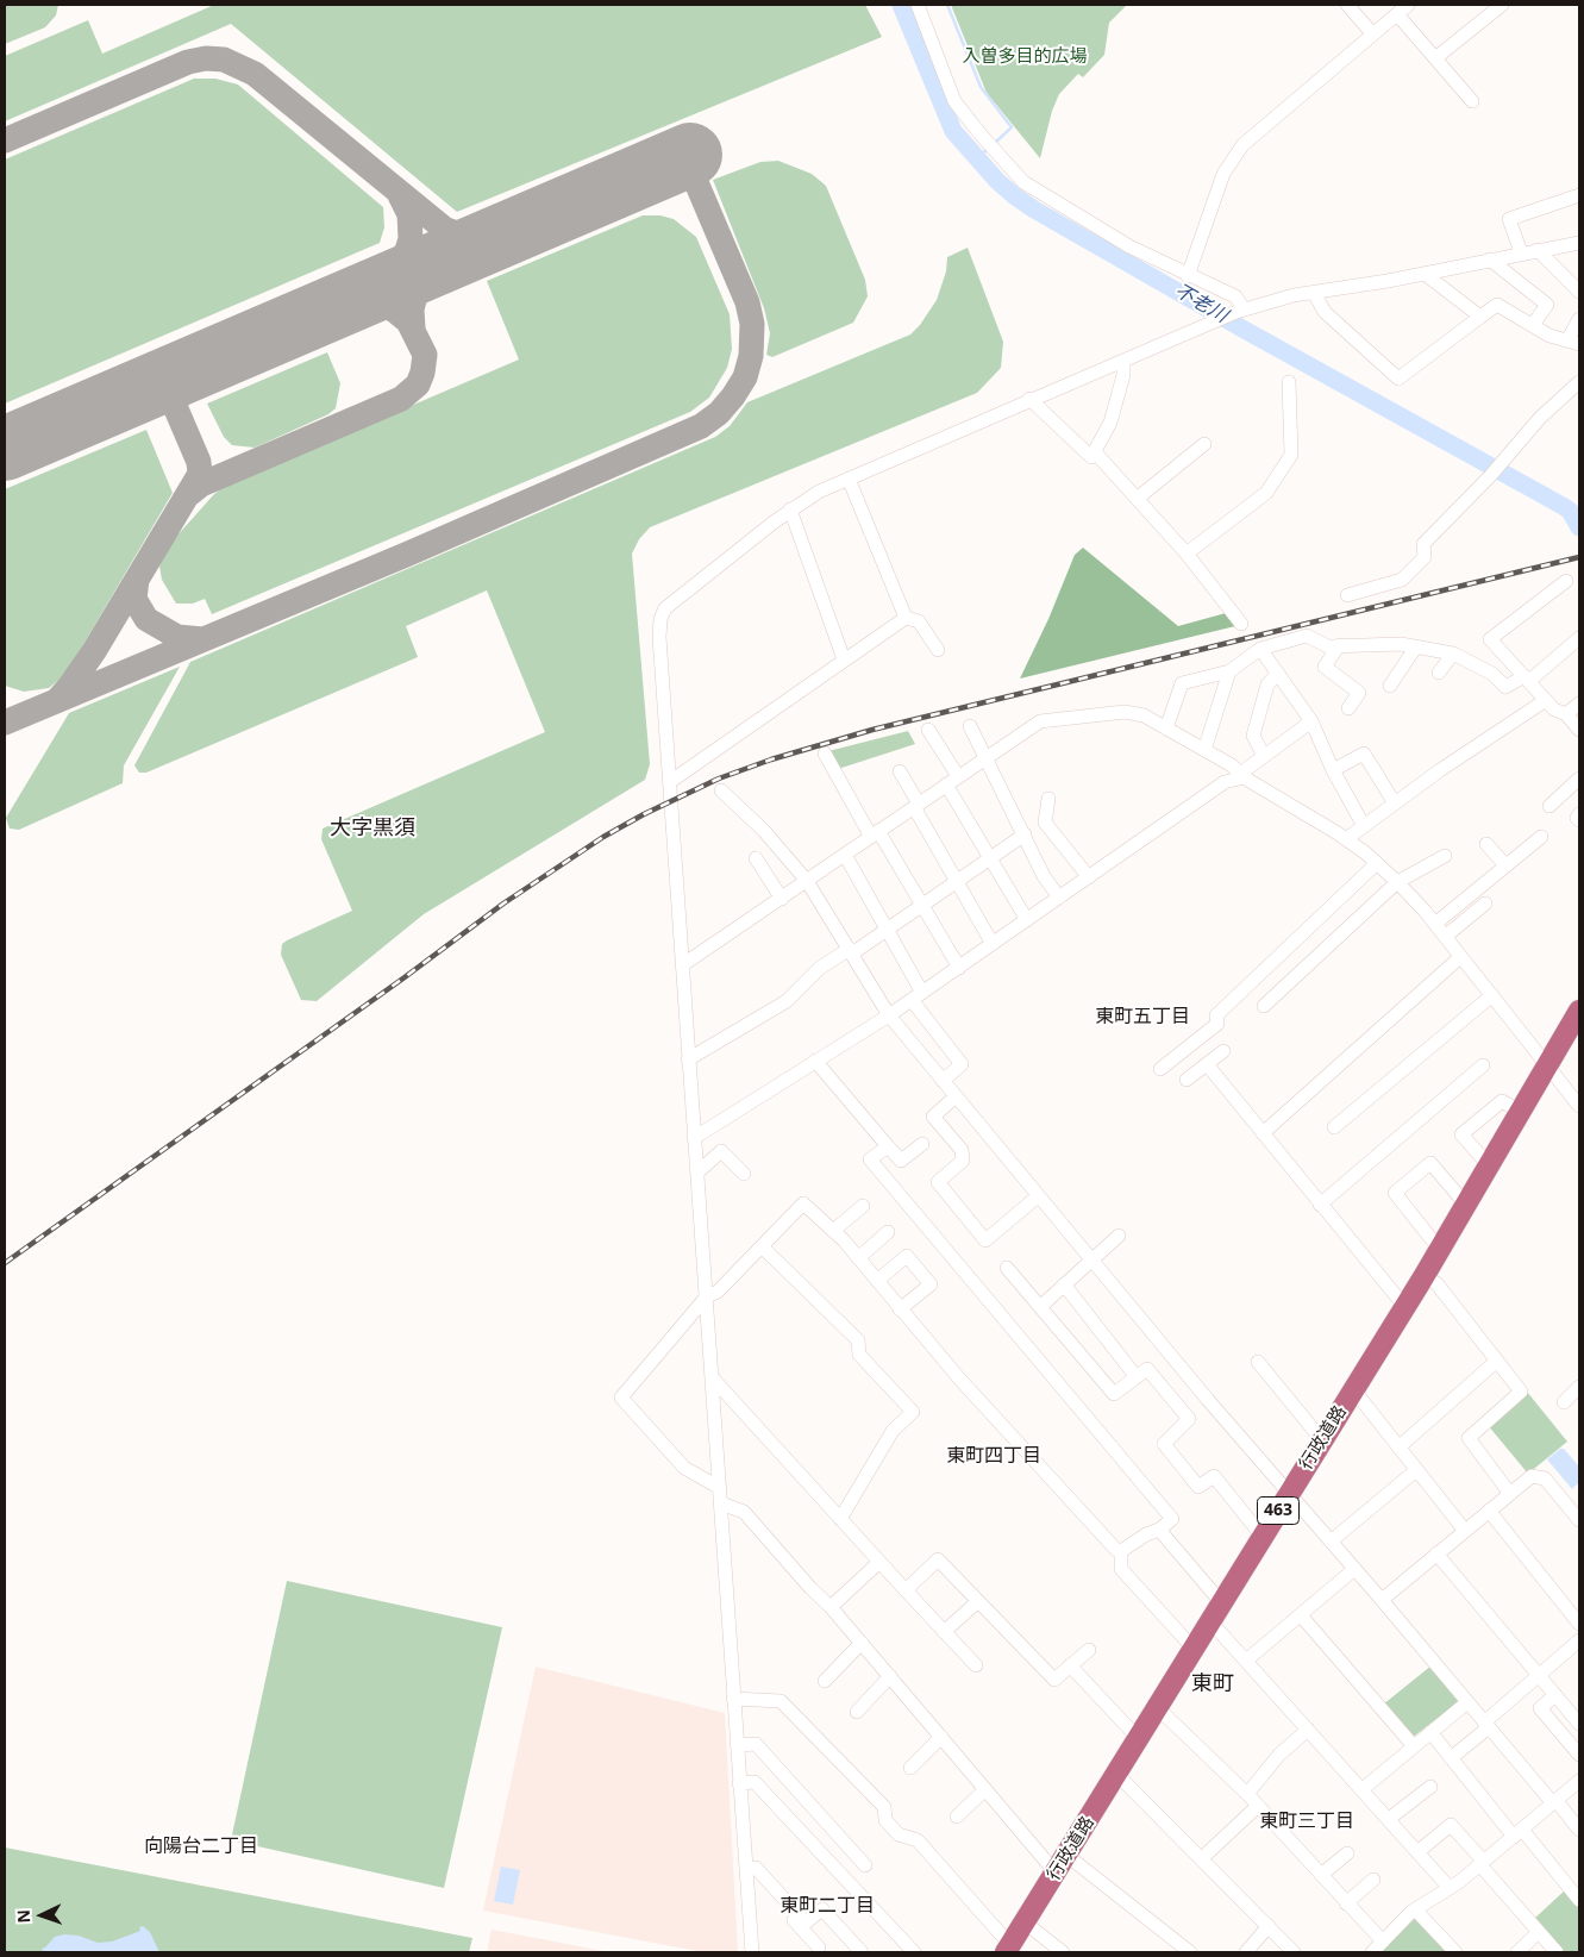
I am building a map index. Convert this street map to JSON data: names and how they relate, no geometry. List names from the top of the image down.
{
  "streets": {
    "highway": ["行政道路", "463"]
  },
  "districts": [
    "大字黒須",
    "東町五丁目",
    "東町四丁目",
    "東町",
    "東町三丁目",
    "向陽台二丁目",
    "東町二丁目"
  ],
  "water": ["不老川"],
  "parks": ["入曽多目的広場"],
  "north": "left"
}
